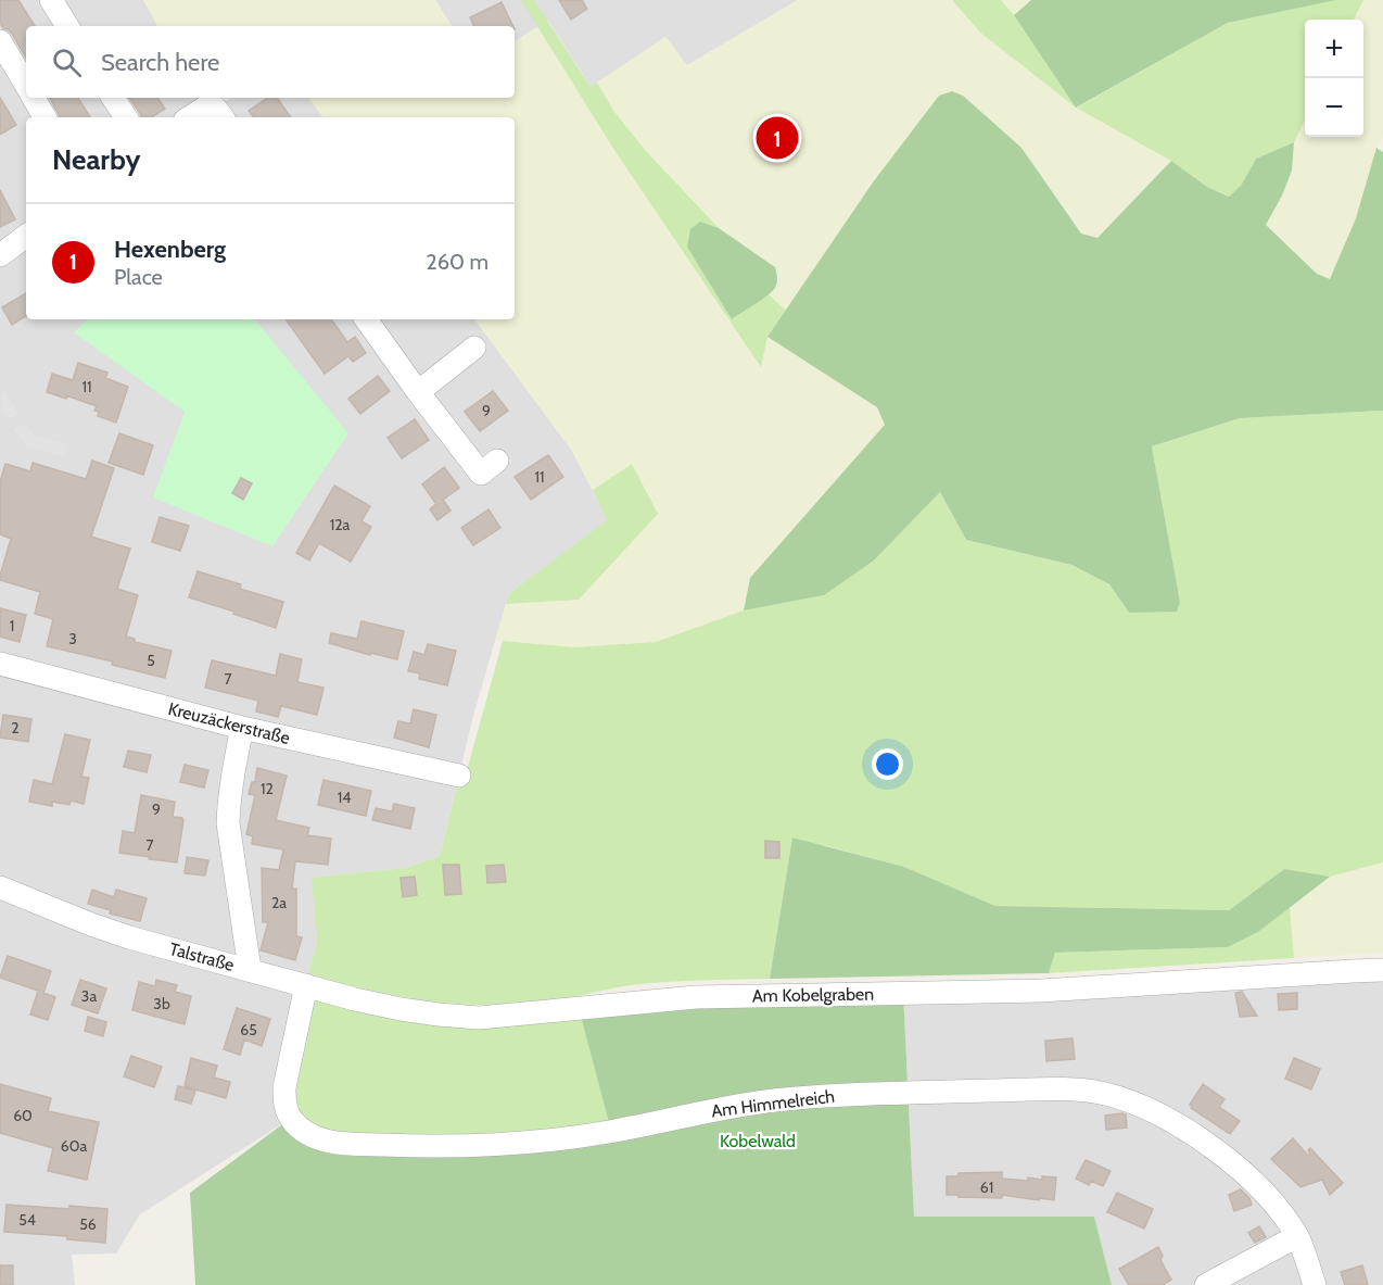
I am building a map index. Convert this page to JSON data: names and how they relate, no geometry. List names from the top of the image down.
{
  "streets": {
    "street": [
      "Kreuzäckerstraße",
      "Talstraße",
      "Am Kobelgraben",
      "Am Himmelreich"
    ]
  },
  "crossings": [
    ["Kreuzäckerstraße", "Talstraße"],
    ["Talstraße", "Am Kobelgraben"],
    ["Am Kobelgraben", "Am Himmelreich"]
  ],
  "parks": ["Kobelwald"],
  "house_numbers": [
    "11",
    "9",
    "11",
    "12a",
    "1",
    "3",
    "5",
    "7",
    "2",
    "12",
    "14",
    "9",
    "7",
    "2a",
    "3a",
    "3b",
    "65",
    "60",
    "60a",
    "61",
    "54",
    "56"
  ],
  "page": {
    "map_buttons": ["+", "−"],
    "search": "Search here",
    "pins": "1",
    "heading": "Nearby",
    "list": [
      {
        "mark": "1",
        "name": "Hexenberg",
        "note": "Place",
        "value": "260 m"
      }
    ]
  }
}
